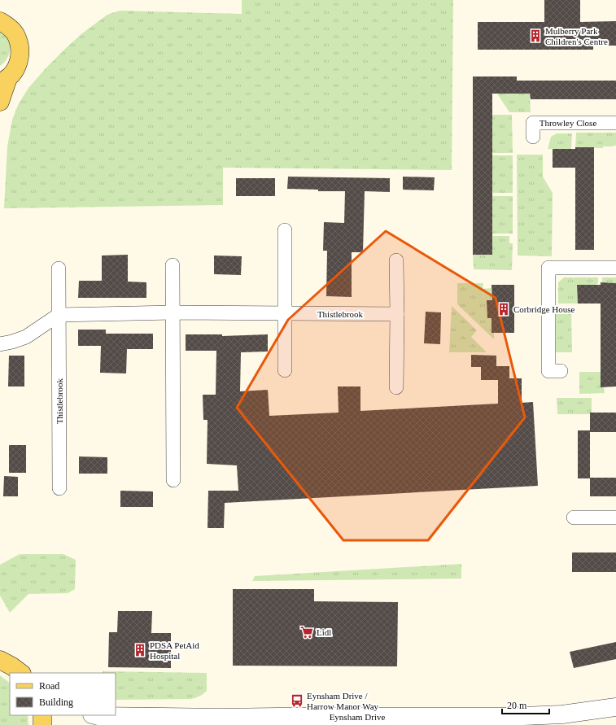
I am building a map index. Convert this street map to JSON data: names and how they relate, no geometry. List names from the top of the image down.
{
  "streets": {
    "street": ["Throwley Close", "Thistlebrook", "Eynsham Drive"]
  },
  "places": {
    "building": ["Mulberry Park Children's Centre", "Corbridge House", "PDSA PetAid Hospital"],
    "supermarket": ["Lidl"],
    "bus stop": ["Eynsham Drive / Harrow Manor Way"]
  },
  "legend": ["Road", "Building"],
  "scale_bar": "20 m"
}
